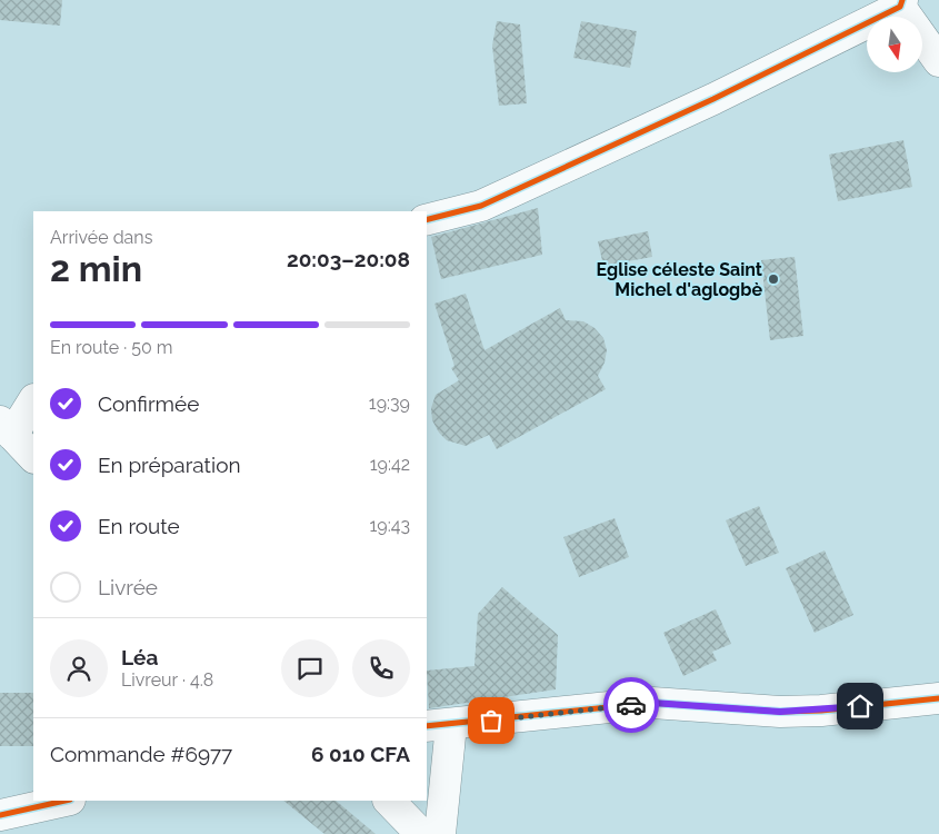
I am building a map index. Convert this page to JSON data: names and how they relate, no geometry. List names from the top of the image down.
{
  "places": ["Eglise céleste Saint Michel d'aglogbè"],
  "north": "bottom",
  "page": {
    "heading": ["2 min", "Arrivée dans", "20:03–20:08"],
    "panel": [
      "Léa",
      "Livreur · 4.8",
      "Commande #6977",
      "6 010 CFA"
    ],
    "bar": "En route · 50 m",
    "list": [
      ["Confirmée", "19:39"],
      ["En préparation", "19:42"],
      ["En route", "19:43"],
      "Livrée"
    ]
  }
}
